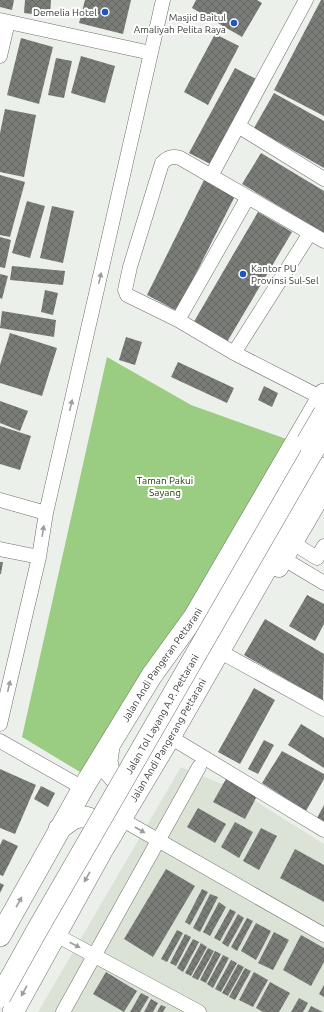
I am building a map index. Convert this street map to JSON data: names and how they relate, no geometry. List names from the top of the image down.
{
  "streets": {
    "highway": ["Jalan Andi Pangeran Pettarani", "Jalan Tol Layang A.P. Pettarani", "Jalan Andi Pangerang Pettarani"]
  },
  "crossings": [
    ["Jalan Andi Pangeran Pettarani", "Jalan Tol Layang A.P. Pettarani"]
  ],
  "parks": ["Taman Pakui Sayang"],
  "places": ["Demelia Hotel", "Masjid Baitul Amaliyah Pelita Raya", "Kantor PU Provinsi Sul-Sel"]
}
